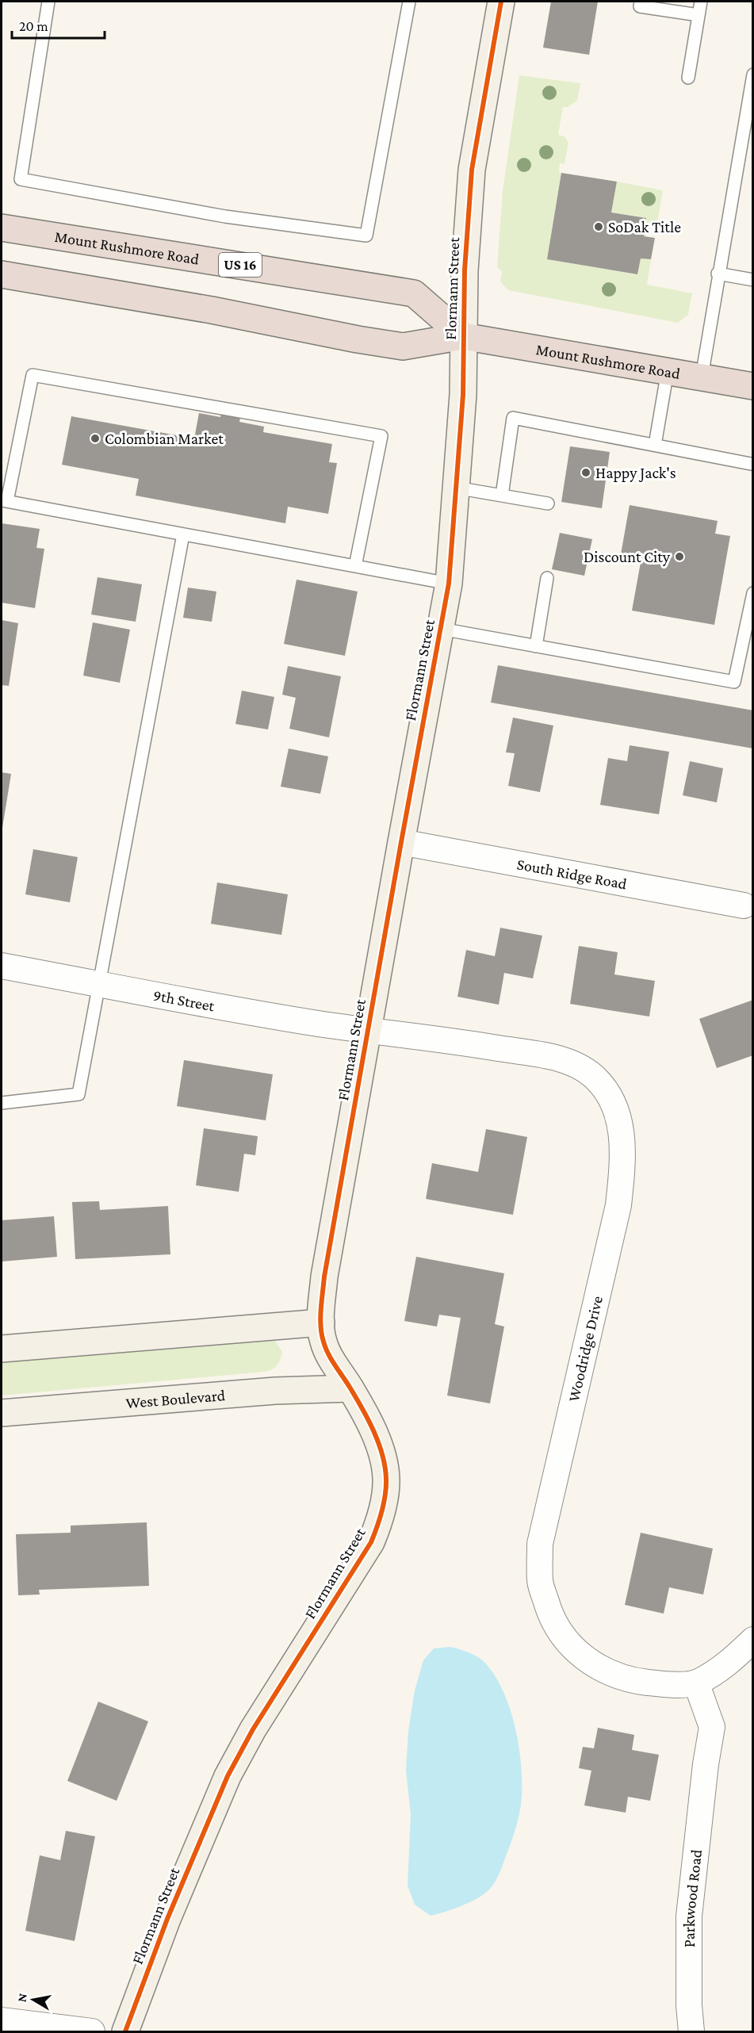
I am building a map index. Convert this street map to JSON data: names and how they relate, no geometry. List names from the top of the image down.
{
  "streets": {
    "highway": ["Mount Rushmore Road", "US 16"],
    "street": [
      "Flormann Street",
      "South Ridge Road",
      "9th Street",
      "Woodridge Drive",
      "West Boulevard",
      "Parkwood Road"
    ]
  },
  "crossings": [
    ["Mount Rushmore Road", "Flormann Street"],
    ["Flormann Street", "South Ridge Road"],
    ["Flormann Street", "9th Street"],
    ["Flormann Street", "Woodridge Drive"],
    ["Flormann Street", "West Boulevard"],
    ["9th Street", "Woodridge Drive"],
    ["Woodridge Drive", "Parkwood Road"]
  ],
  "places": [
    "SoDak Title",
    "Colombian Market",
    "Happy Jack's",
    "Discount City"
  ],
  "scale_bar": "20 m",
  "north": "left"
}
